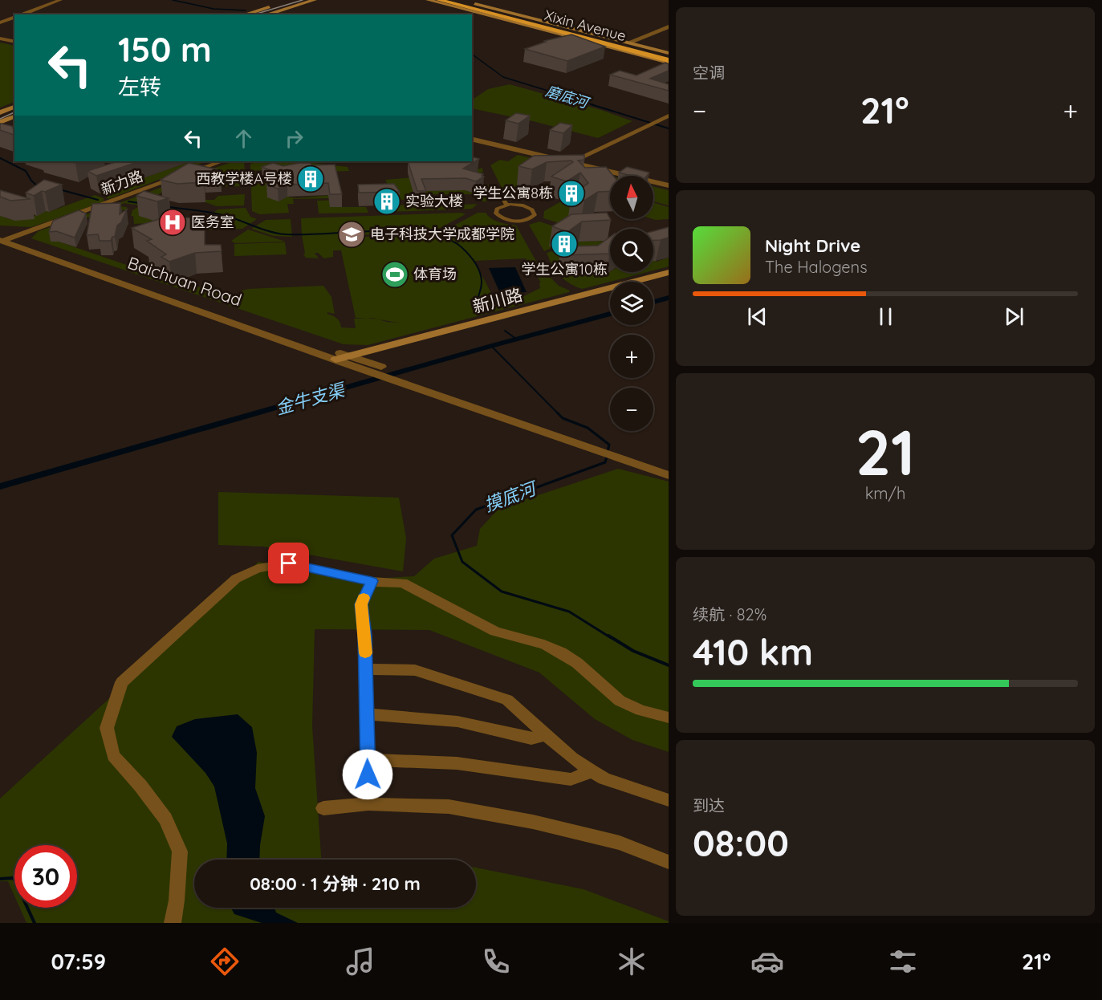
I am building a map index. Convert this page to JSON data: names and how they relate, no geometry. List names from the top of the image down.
{
  "streets": {
    "highway": ["Xixin Avenue"],
    "main road": ["新川路"],
    "street": ["新力路", "Baichuan Road"]
  },
  "crossings": [
    ["新力路", "Baichuan Road"],
    ["Baichuan Road", "新川路"]
  ],
  "water": ["磨底河", "金牛支渠", "摸底河"],
  "places": {
    "building": [
      "西教学楼A号楼",
      "学生公寓8栋",
      "实验大楼",
      "学生公寓10栋"
    ],
    "hospital": ["医务室"],
    "school or university": ["电子科技大学成都学院"],
    "sports": ["体育场"]
  },
  "north": "top",
  "page": {
    "tile": [
      "空调",
      ["21", "km/h"],
      ["续航 · 82%", "410 km"],
      ["到达", "08:00"]
    ],
    "turn": ["150 m", "左转"],
    "heat": ["−", "21°", "+"],
    "map_buttons": ["+", "−"],
    "song": ["Night Drive", "The Halogens"],
    "limit": "30",
    "trip": "08:00 · 1 分钟 · 210 m",
    "tabs": ["07:59", "21°"]
  }
}
